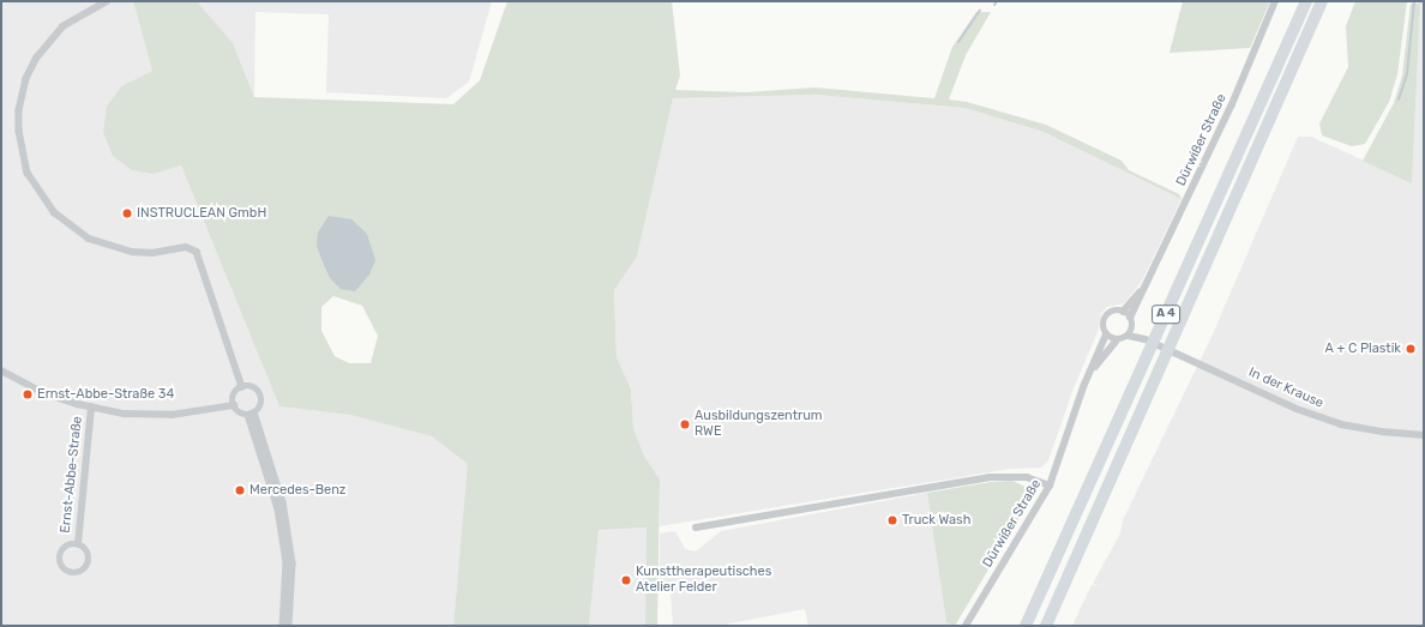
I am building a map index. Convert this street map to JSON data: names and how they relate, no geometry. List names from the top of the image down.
{
  "streets": {
    "highway": ["A 4"],
    "street": ["Dürwißer Straße", "In der Krause", "Ernst-Abbe-Straße"]
  },
  "crossings": [
    ["Dürwißer Straße", "In der Krause"]
  ],
  "places": [
    "INSTRUCLEAN GmbH",
    "A + C Plastik",
    "Ernst-Abbe-Straße 34",
    "Ausbildungszentrum RWE",
    "Mercedes-Benz",
    "Truck Wash",
    "Kunsttherapeutisches Atelier Felder"
  ]
}
